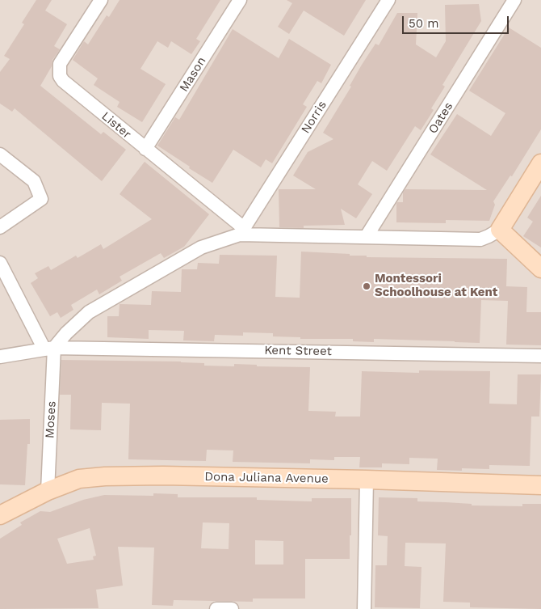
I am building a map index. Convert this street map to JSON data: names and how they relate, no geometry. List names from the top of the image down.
{
  "streets": {
    "street": [
      "Mason",
      "Norris",
      "Oates",
      "Lister",
      "Kent Street",
      "Moses",
      "Dona Juliana Avenue"
    ]
  },
  "crossings": [
    ["Mason", "Lister"],
    ["Norris", "Lister"],
    ["Kent Street", "Moses"],
    ["Moses", "Dona Juliana Avenue"]
  ],
  "places": ["Montessori Schoolhouse at Kent"],
  "scale_bar": "50 m"
}
